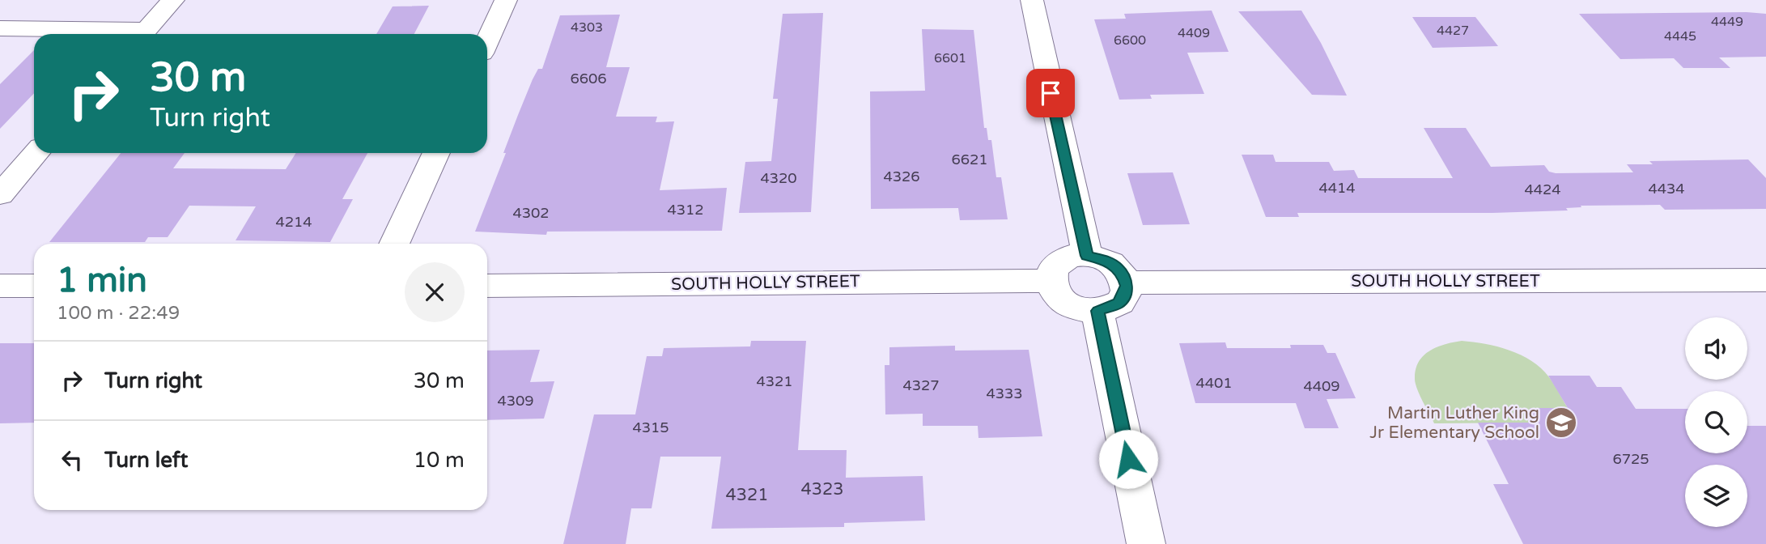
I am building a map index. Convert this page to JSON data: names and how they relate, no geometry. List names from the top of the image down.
{
  "streets": {
    "street": ["SOUTH HOLLY STREET"]
  },
  "places": {
    "school or university": ["Martin Luther King Jr Elementary School"]
  },
  "house_numbers": [
    "4449",
    "4303",
    "4427",
    "4409",
    "4445",
    "6600",
    "6601",
    "6606",
    "6621",
    "4326",
    "4320",
    "4414",
    "4434",
    "4424",
    "4312",
    "4302",
    "4214",
    "4321",
    "4401",
    "4327",
    "4409",
    "4333",
    "4309",
    "4315",
    "6725",
    "4323",
    "4321"
  ],
  "page": {
    "turn": ["30 m", "Turn right"],
    "heading": ["1 min", "100 m · 22:49"],
    "list": [
      {
        "name": "Turn right",
        "value": "30 m"
      },
      {
        "name": "Turn left",
        "value": "10 m"
      }
    ]
  }
}
